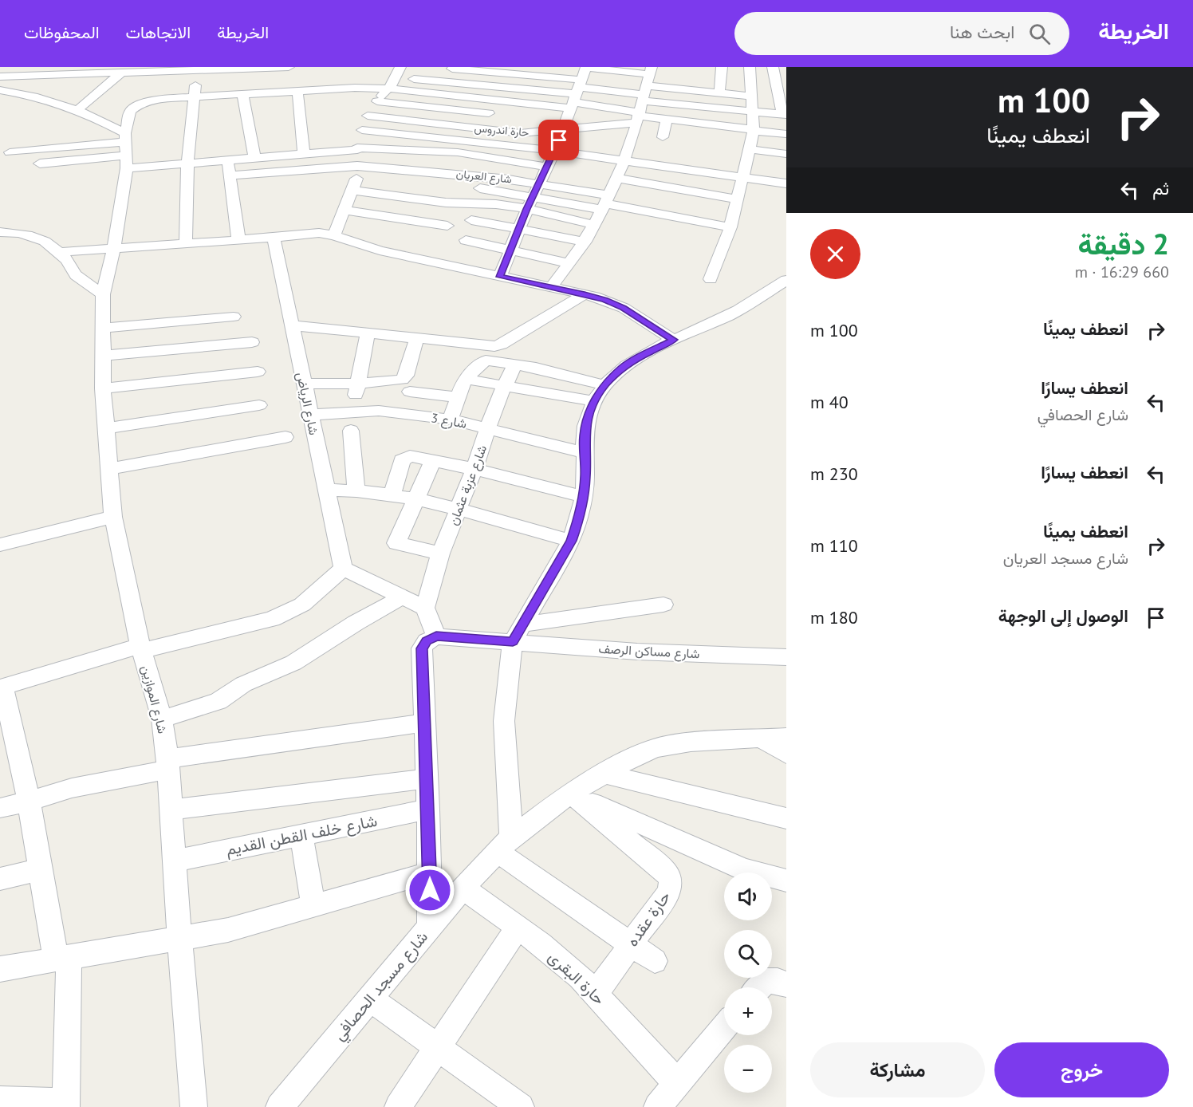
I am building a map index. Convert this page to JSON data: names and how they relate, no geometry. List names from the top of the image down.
{
  "streets": {
    "street": [
      "حارة اندروس",
      "شارع العريان",
      "شارع الرياض",
      "شارع 3",
      "شارع عزبة عثمان",
      "شارع مساكن الرصف",
      "شارع الموازين",
      "شارع خلف القطن القديم",
      "حارة عقده",
      "حارة البقرى",
      "شارع مسجد الحصافي"
    ]
  },
  "crossings": [
    ["شارع الرياض", "شارع 3"],
    ["شارع 3", "شارع عزبة عثمان"],
    ["شارع الموازين", "شارع خلف القطن القديم"],
    ["حارة عقده", "حارة البقرى"],
    ["حارة عقده", "شارع مسجد الحصافي"],
    ["حارة البقرى", "شارع مسجد الحصافي"]
  ],
  "page": {
    "header": "الخريطة",
    "search": "ابحث هنا",
    "nav": ["الخريطة", "الاتجاهات", "المحفوظات"],
    "turn": ["100 m", "انعطف يمينًا"],
    "then": "ثم",
    "heading": ["2 دقيقة", "660 m · 16:29"],
    "list": [
      {
        "name": "انعطف يمينًا",
        "value": "100 m"
      },
      {
        "name": "انعطف يسارًا",
        "note": "شارع الحصافي",
        "value": "40 m"
      },
      {
        "name": "انعطف يسارًا",
        "value": "230 m"
      },
      {
        "name": "انعطف يمينًا",
        "note": "شارع مسجد العريان",
        "value": "110 m"
      },
      {
        "name": "الوصول إلى الوجهة",
        "value": "180 m"
      }
    ],
    "map_buttons": ["+", "−"],
    "buttons": ["خروج", "مشاركة"]
  }
}
